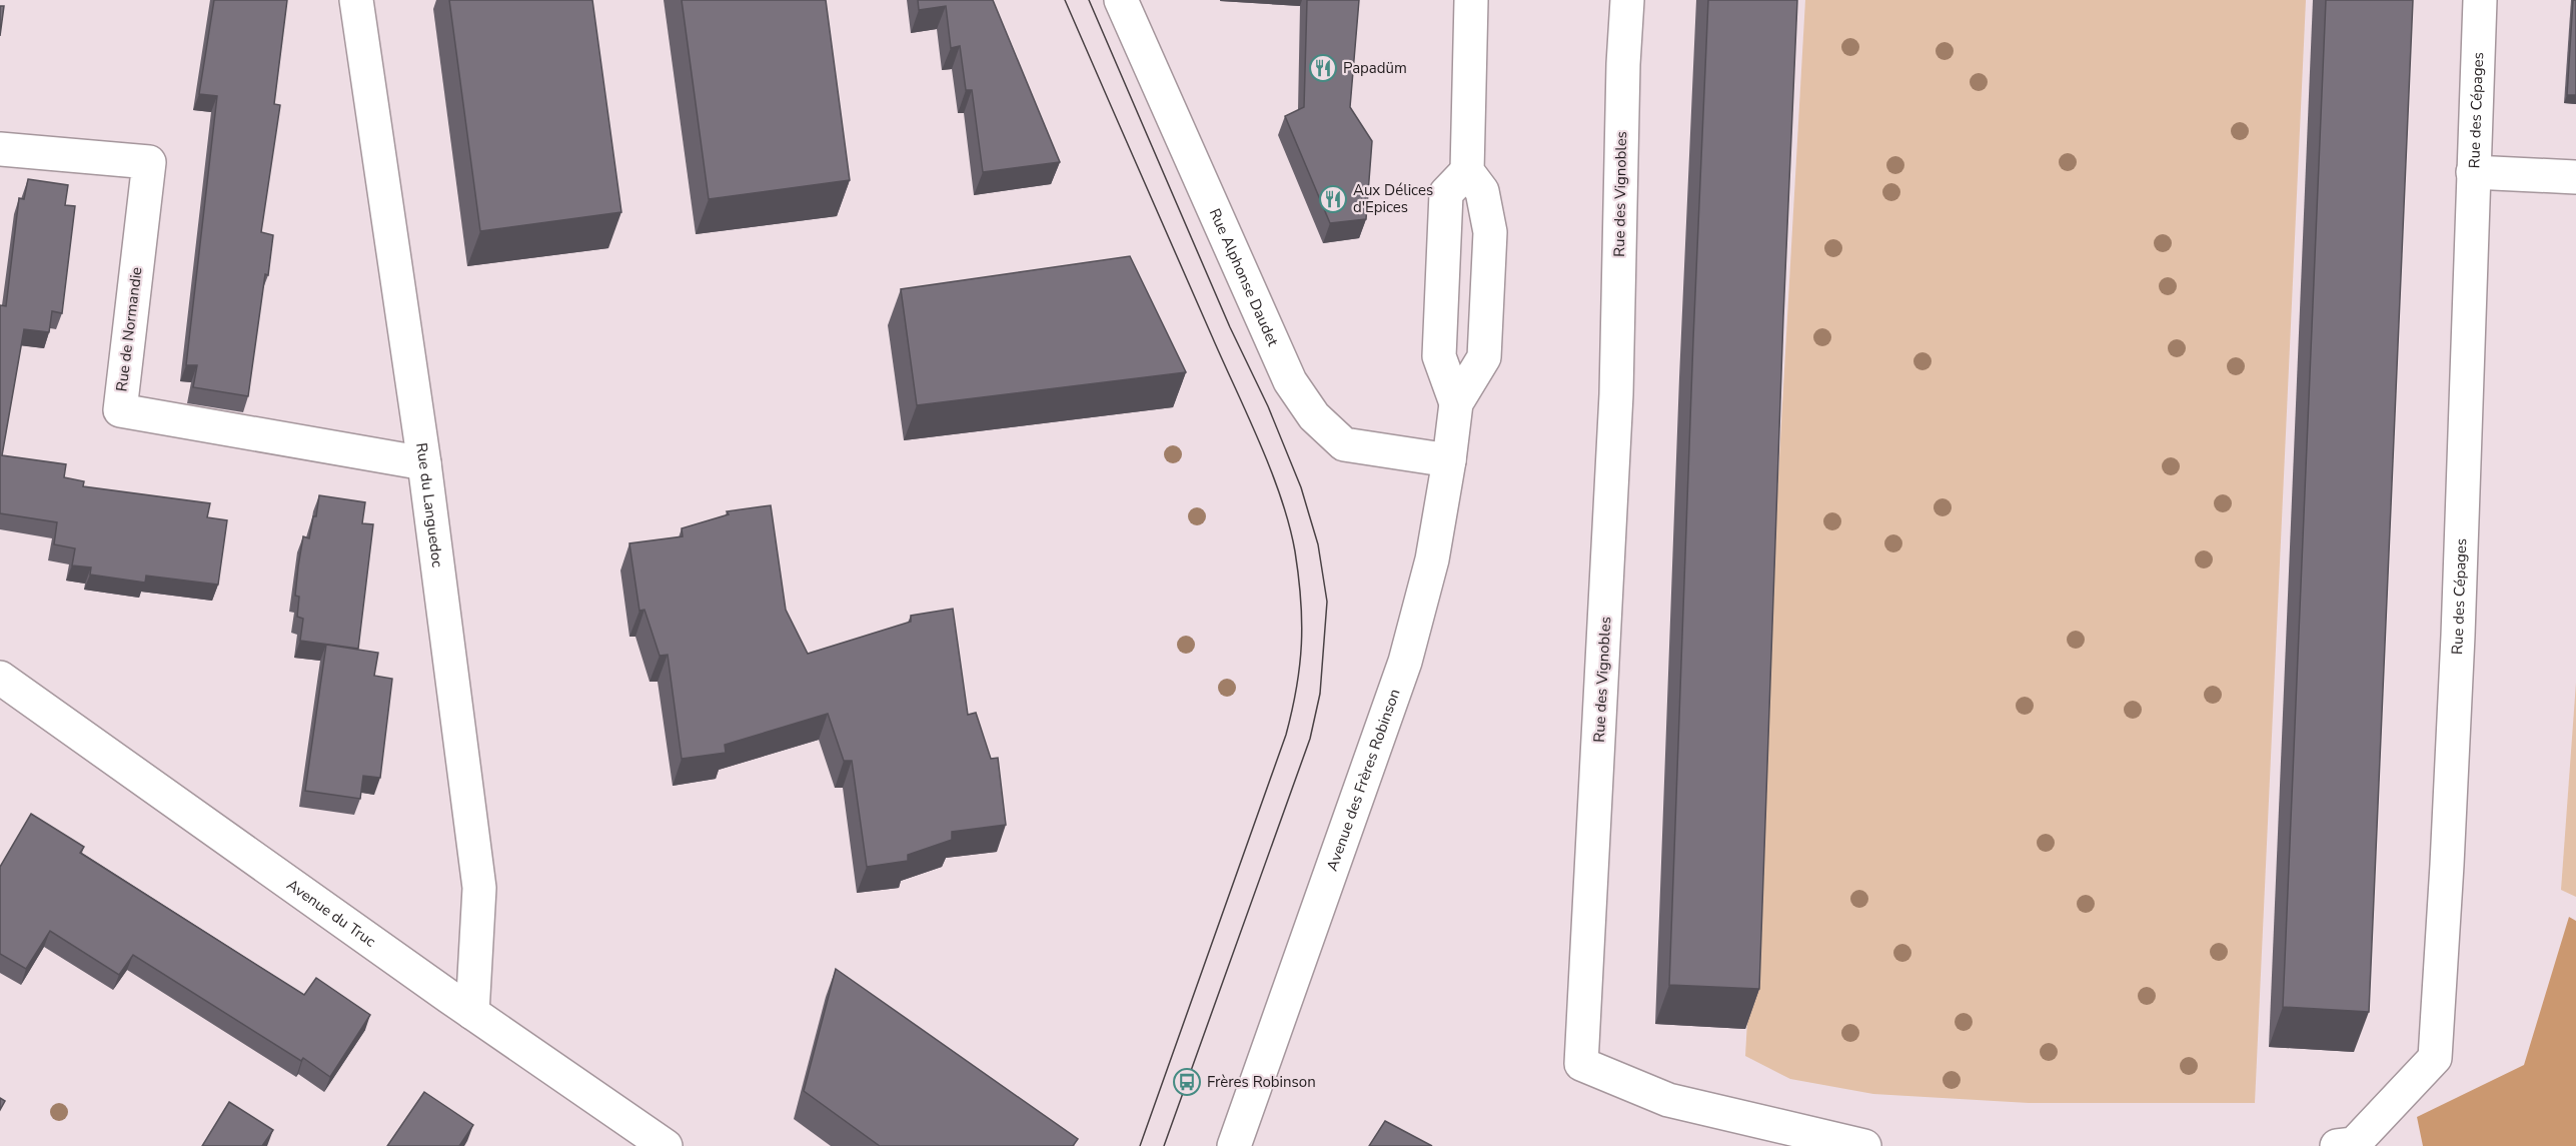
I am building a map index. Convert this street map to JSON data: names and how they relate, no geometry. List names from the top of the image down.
{
  "streets": {
    "street": [
      "Rue des Cépages",
      "Rue des Vignobles",
      "Rue Alphonse Daudet",
      "Rue de Normandie",
      "Rue du Languedoc",
      "Avenue des Frères Robinson",
      "Avenue du Truc"
    ]
  },
  "crossings": [
    ["Rue Alphonse Daudet", "Avenue des Frères Robinson"],
    ["Rue de Normandie", "Rue du Languedoc"],
    ["Rue du Languedoc", "Avenue du Truc"]
  ],
  "places": {
    "restaurant": ["Papadüm", "Aux Délices d'Epices"],
    "bus stop": ["Frères Robinson"]
  }
}
